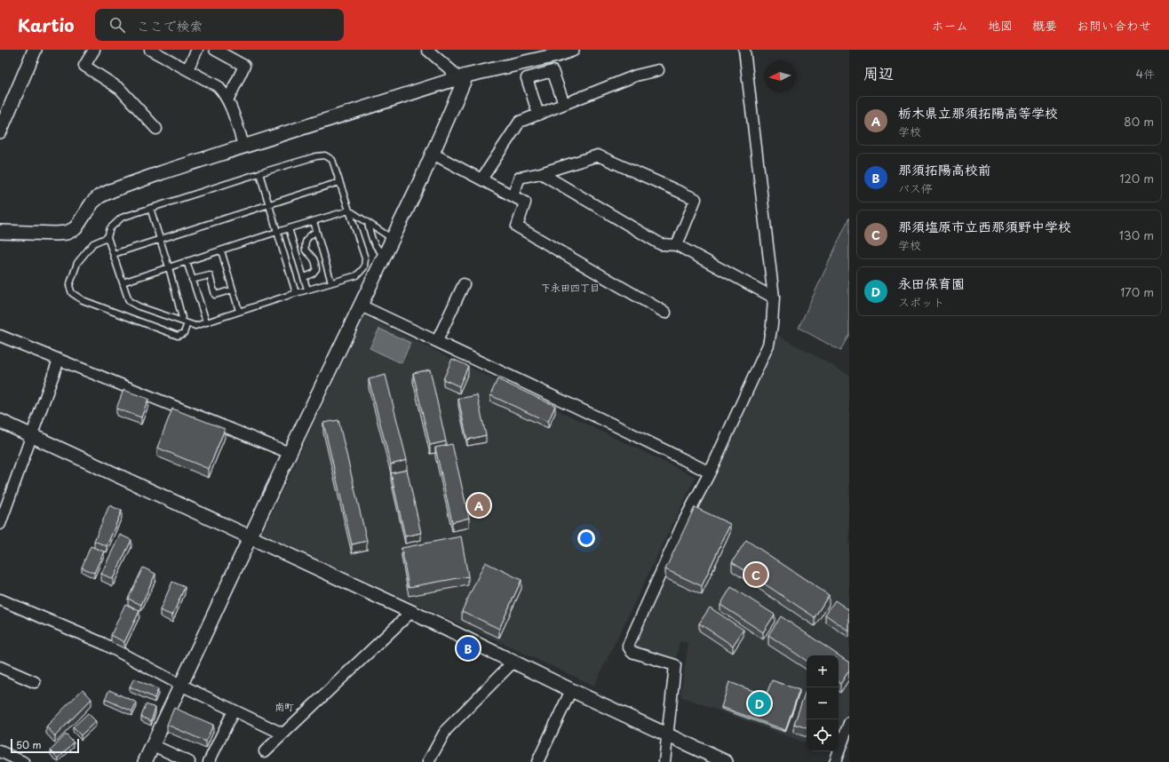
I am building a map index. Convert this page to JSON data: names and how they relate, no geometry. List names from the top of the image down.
{
  "districts": ["下永田四丁目", "南町"],
  "scale_bar": "50 m",
  "north": "left",
  "page": {
    "header": "Kartio",
    "search": "ここで検索",
    "nav": [
      "ホーム",
      "地図",
      "概要",
      "お問い合わせ"
    ],
    "heading": ["周辺", "4件"],
    "list": [
      {
        "mark": "A",
        "name": "栃木県立那須拓陽高等学校",
        "note": "学校",
        "value": "80 m"
      },
      {
        "mark": "B",
        "name": "那須拓陽高校前",
        "note": "バス停",
        "value": "120 m"
      },
      {
        "mark": "C",
        "name": "那須塩原市立西那須野中学校",
        "note": "学校",
        "value": "130 m"
      },
      {
        "mark": "D",
        "name": "永田保育園",
        "note": "スポット",
        "value": "170 m"
      }
    ],
    "pins": [
      "A",
      "C",
      "B",
      "D"
    ],
    "map_buttons": ["+", "−"],
    "scale": "50 m"
  }
}
